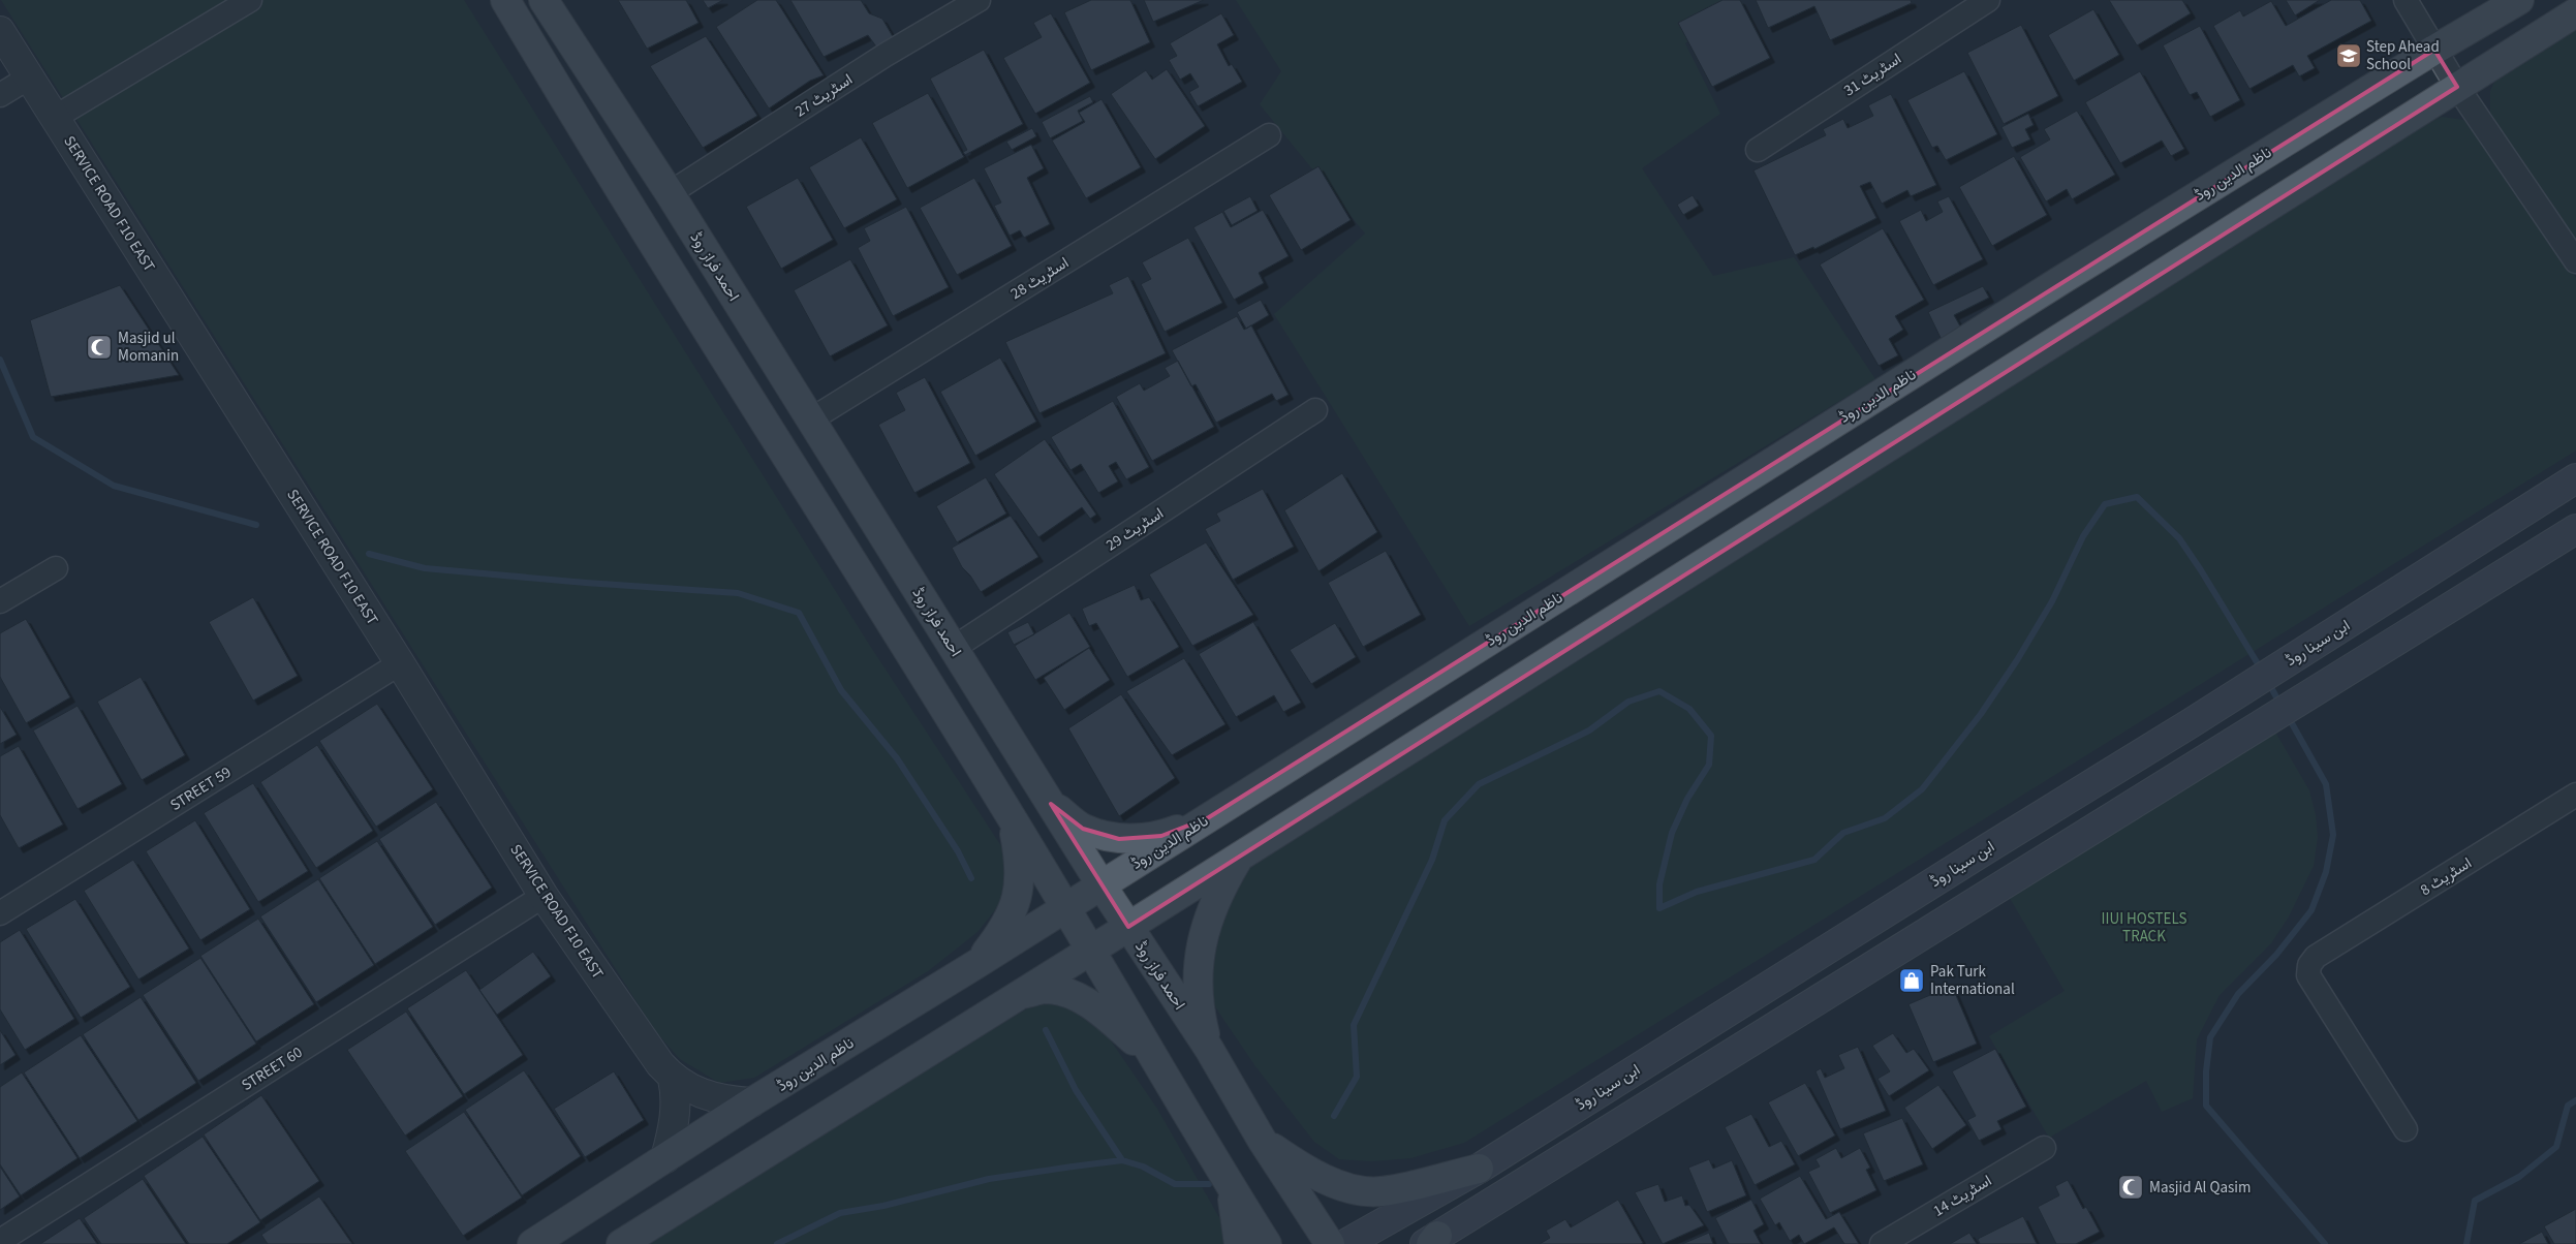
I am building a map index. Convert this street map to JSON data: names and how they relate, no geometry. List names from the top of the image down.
{
  "streets": {
    "main road": ["ناظم الدین روڈ", "احمد فراز روڈ", "ابن سینا روڈ"],
    "street": [
      "اسٹریٹ 31",
      "اسٹریٹ 27",
      "SERVICE ROAD F10 EAST",
      "اسٹریٹ 28",
      "اسٹریٹ 29",
      "STREET 59",
      "اسٹریٹ 8",
      "STREET 60",
      "اسٹریٹ 14"
    ]
  },
  "crossings": [
    ["اسٹریٹ 27", "احمد فراز روڈ"],
    ["ناظم الدین روڈ", "SERVICE ROAD F10 EAST"],
    ["ناظم الدین روڈ", "احمد فراز روڈ"],
    ["SERVICE ROAD F10 EAST", "STREET 59"],
    ["SERVICE ROAD F10 EAST", "STREET 60"],
    ["احمد فراز روڈ", "اسٹریٹ 28"],
    ["احمد فراز روڈ", "اسٹریٹ 29"]
  ],
  "parks": ["IIUI HOSTELS TRACK"],
  "places": {
    "school or university": ["Step Ahead School"],
    "mosque": ["Masjid ul Momanin", "Masjid Al Qasim"],
    "shop": ["Pak Turk International"]
  }
}
